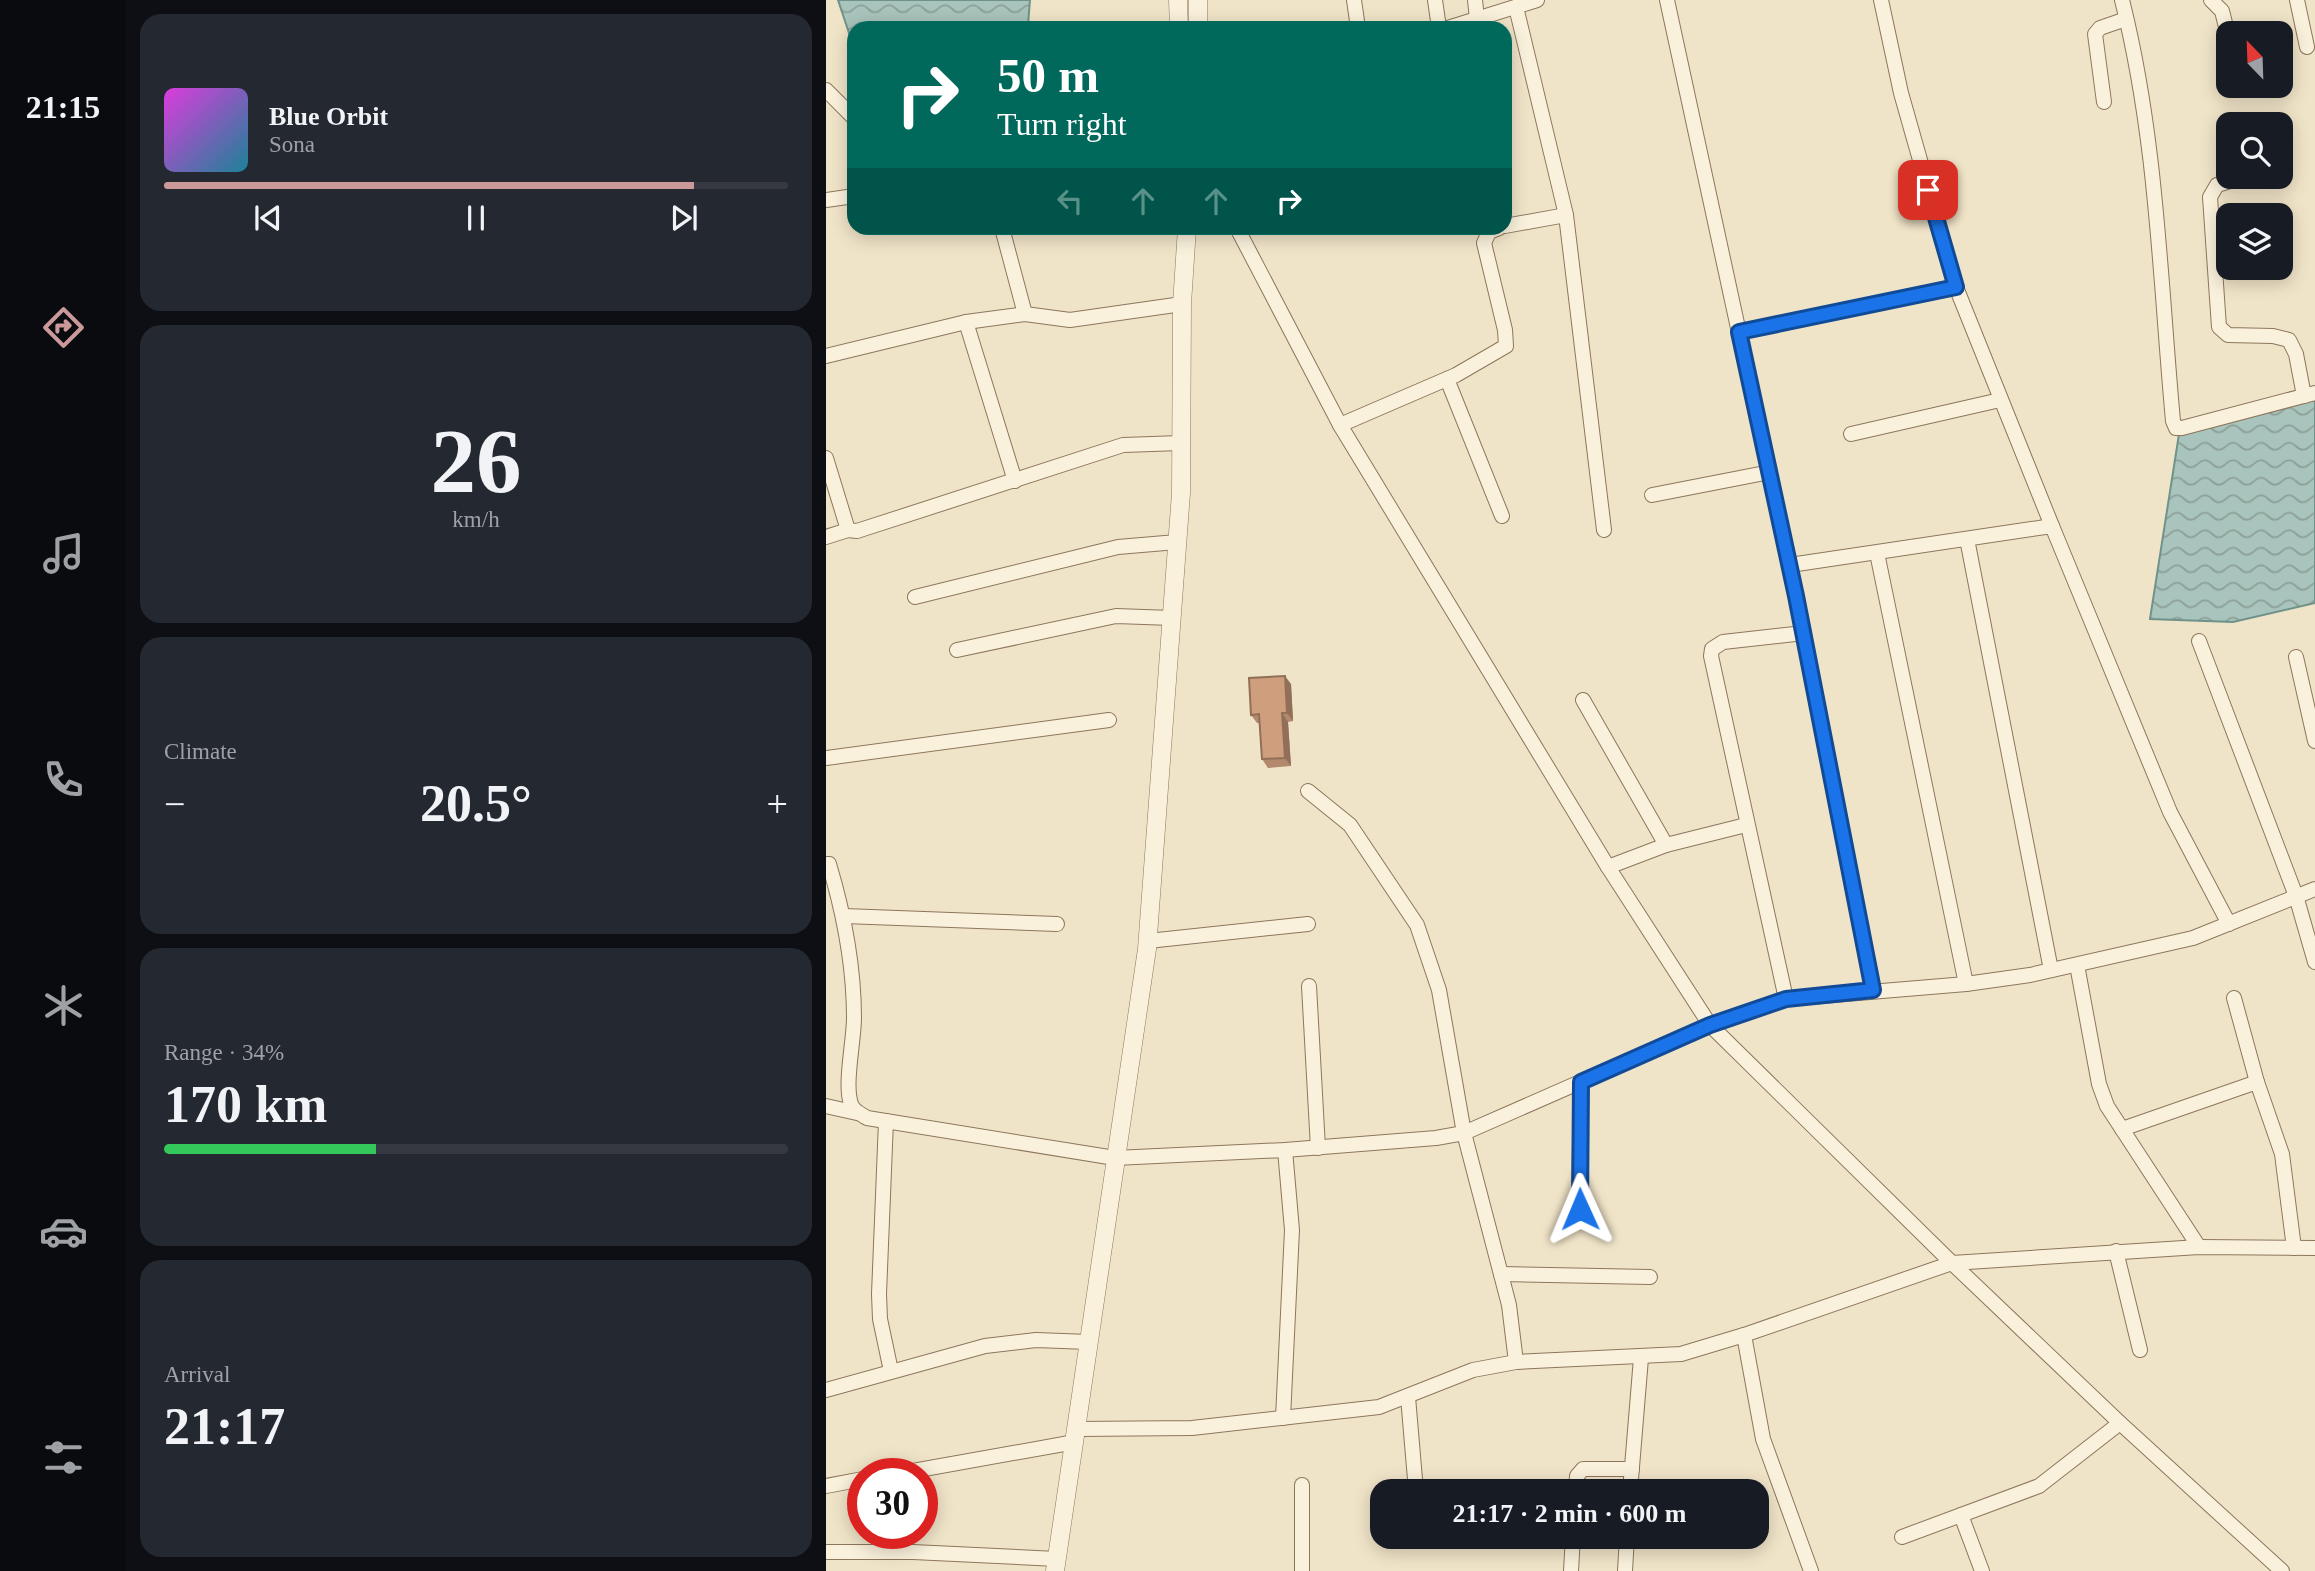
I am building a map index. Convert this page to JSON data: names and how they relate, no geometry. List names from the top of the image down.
{
  "north": "top left",
  "page": {
    "tabs": "21:15",
    "turn": ["50 m", "Turn right"],
    "song": ["Blue Orbit", "Sona"],
    "tile": [
      ["26", "km/h"],
      "Climate",
      ["Range · 34%", "170 km"],
      ["Arrival", "21:17"]
    ],
    "heat": ["−", "20.5°", "+"],
    "limit": "30",
    "trip": "21:17 · 2 min · 600 m"
  }
}
